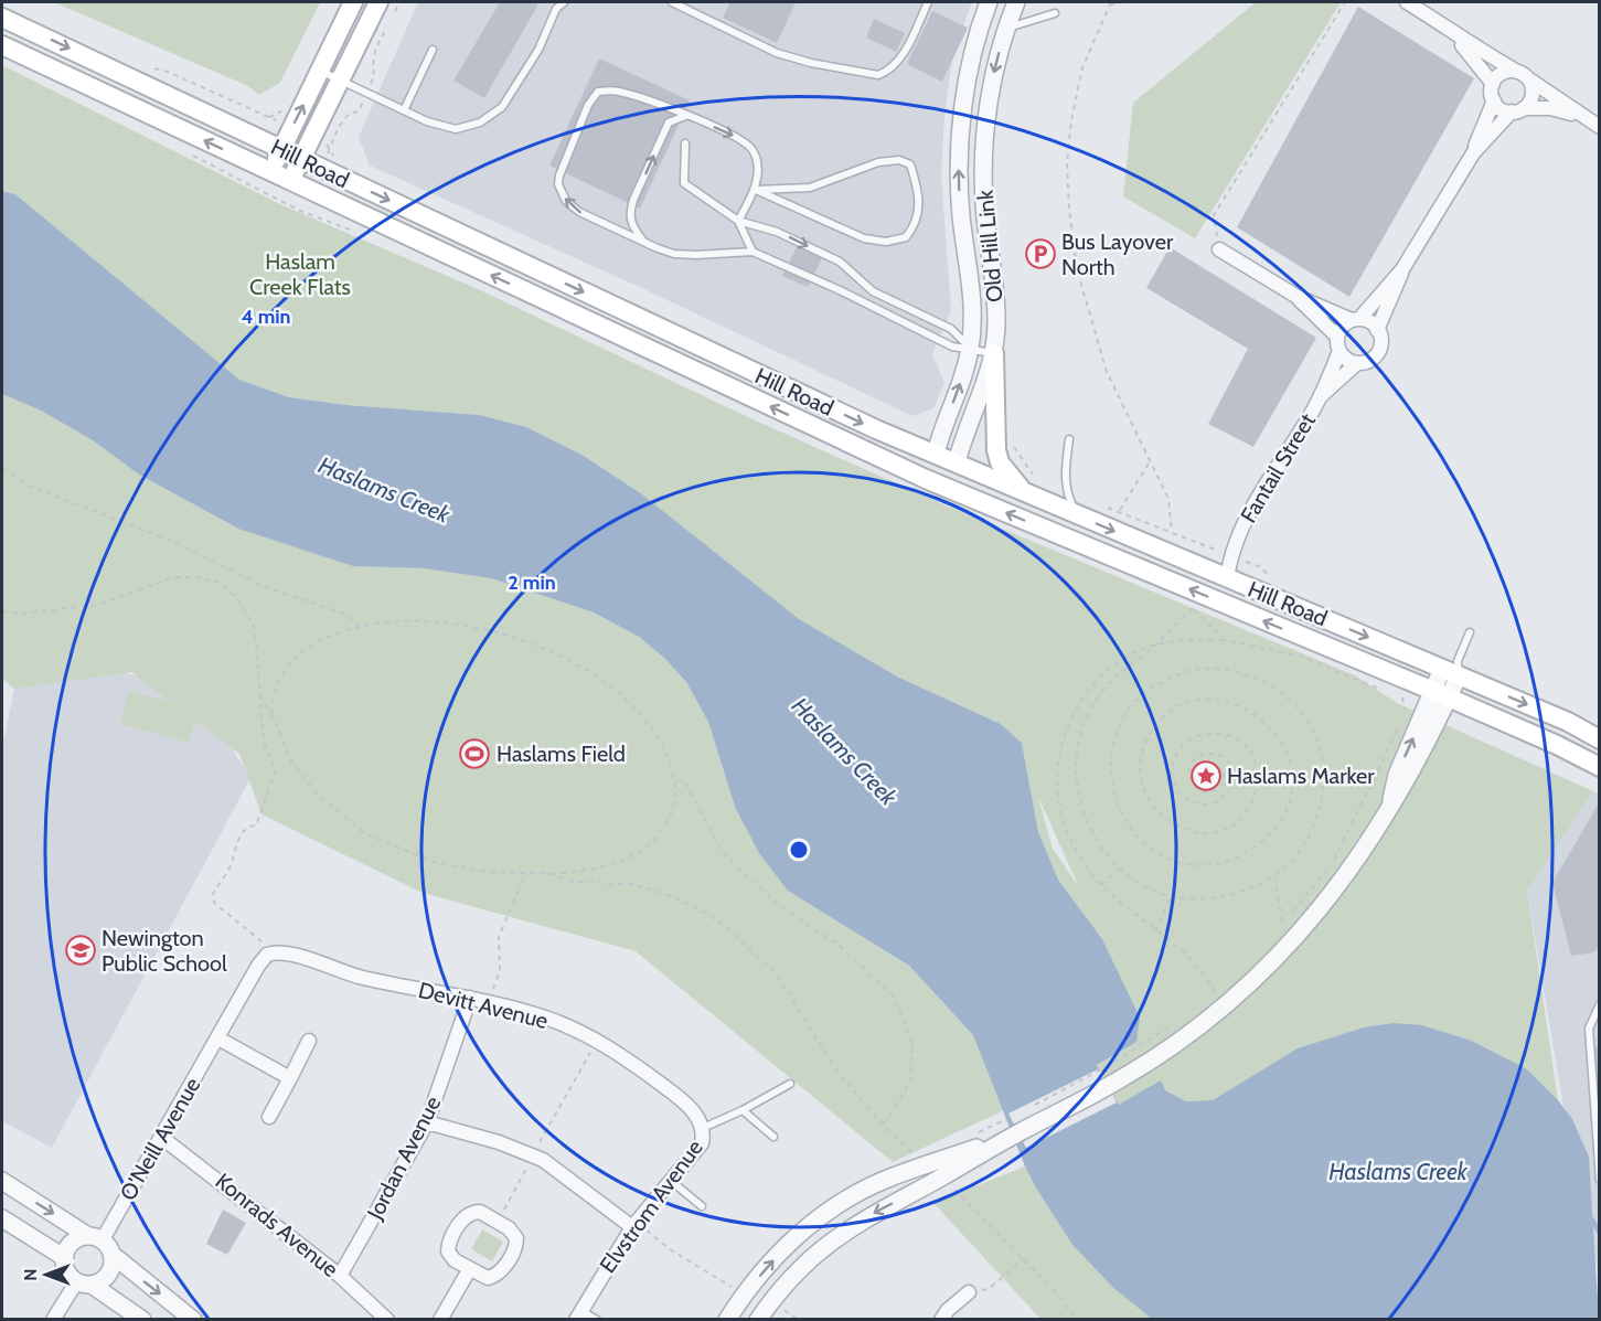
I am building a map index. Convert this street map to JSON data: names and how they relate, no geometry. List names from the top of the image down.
{
  "streets": {
    "main road": ["Hill Road", "Old Hill Link"],
    "street": [
      "Fantail Street",
      "Devitt Avenue",
      "O'Neill Avenue",
      "Jordan Avenue",
      "Elvstrom Avenue",
      "Konrads Avenue"
    ]
  },
  "crossings": [
    ["Hill Road", "Old Hill Link"],
    ["Hill Road", "Fantail Street"],
    ["Devitt Avenue", "O'Neill Avenue"],
    ["Devitt Avenue", "Jordan Avenue"],
    ["Devitt Avenue", "Elvstrom Avenue"],
    ["O'Neill Avenue", "Konrads Avenue"],
    ["Jordan Avenue", "Konrads Avenue"]
  ],
  "water": ["Haslams Creek"],
  "parks": ["Haslam Creek Flats"],
  "places": {
    "parking": ["Bus Layover North"],
    "sports": ["Haslams Field"],
    "place": ["Haslams Marker"],
    "school or university": ["Newington Public School"]
  },
  "north": "left",
  "rings": ["4 min", "2 min"]
}
